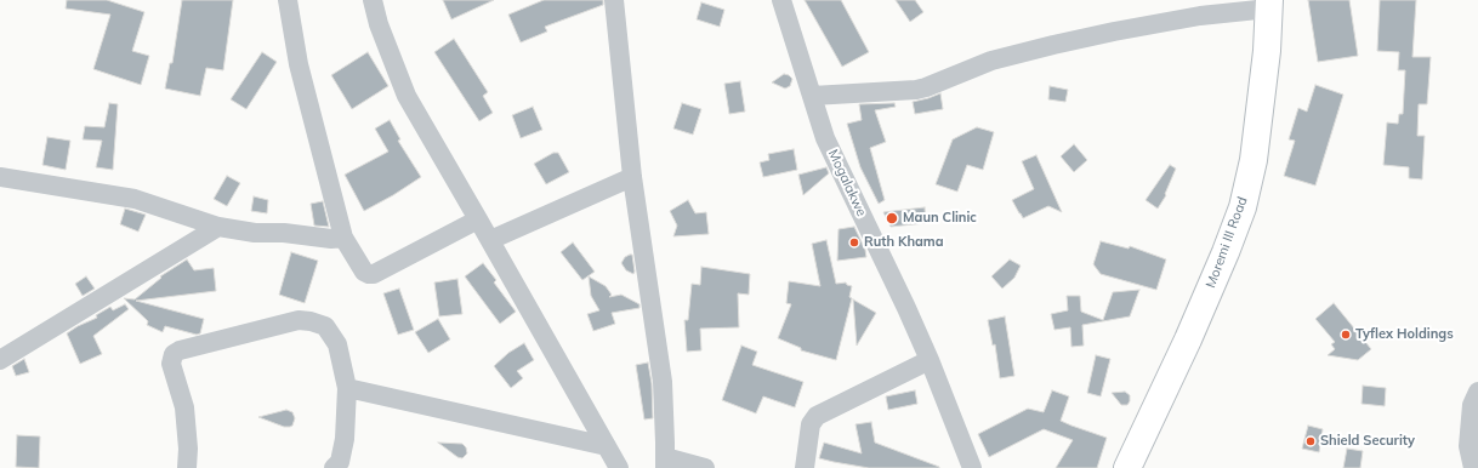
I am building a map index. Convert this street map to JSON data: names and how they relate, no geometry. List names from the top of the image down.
{
  "streets": {
    "street": ["Mogalakwe", "Moremi III Road"]
  },
  "places": [
    "Maun Clinic",
    "Ruth Khama",
    "Tyflex Holdings",
    "Shield Security"
  ]
}
